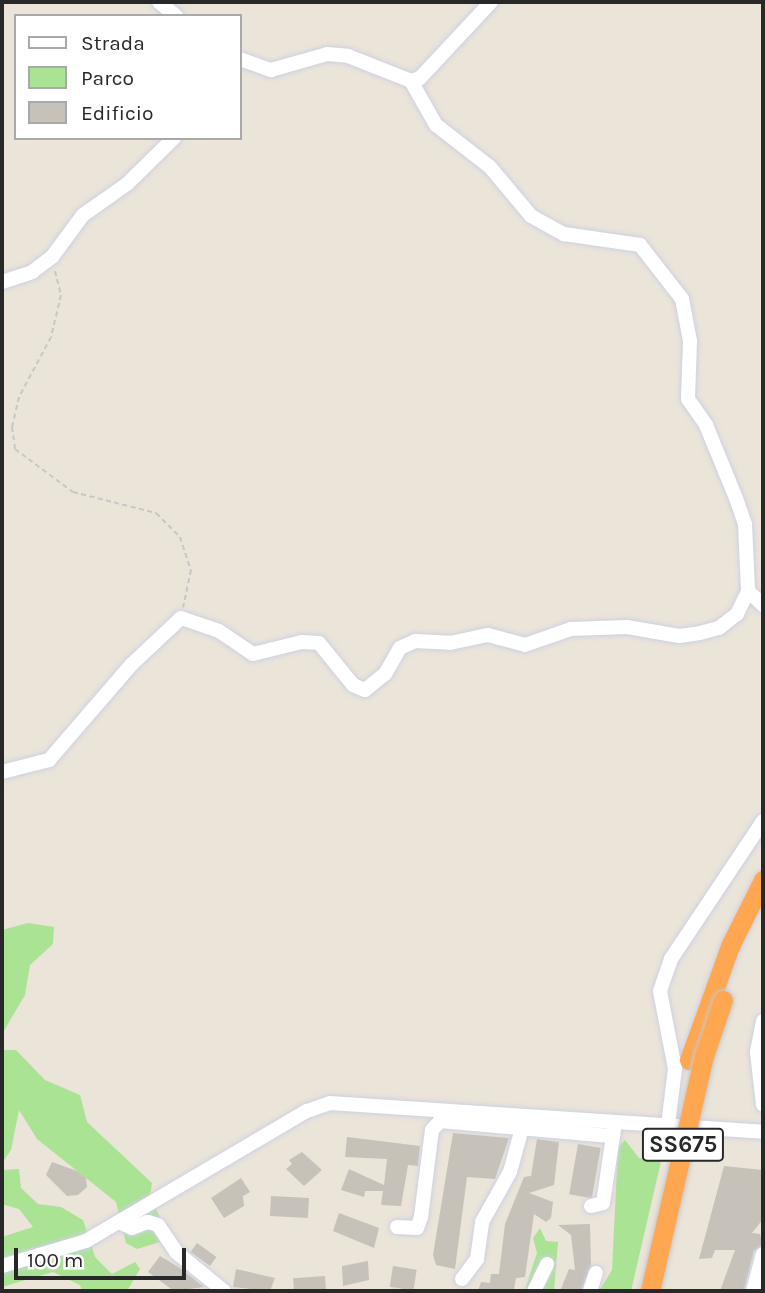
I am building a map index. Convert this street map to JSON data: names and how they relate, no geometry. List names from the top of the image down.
{
  "streets": {
    "highway": ["SS675"]
  },
  "legend": ["Strada", "Parco", "Edificio"],
  "scale_bar": "100 m"
}
